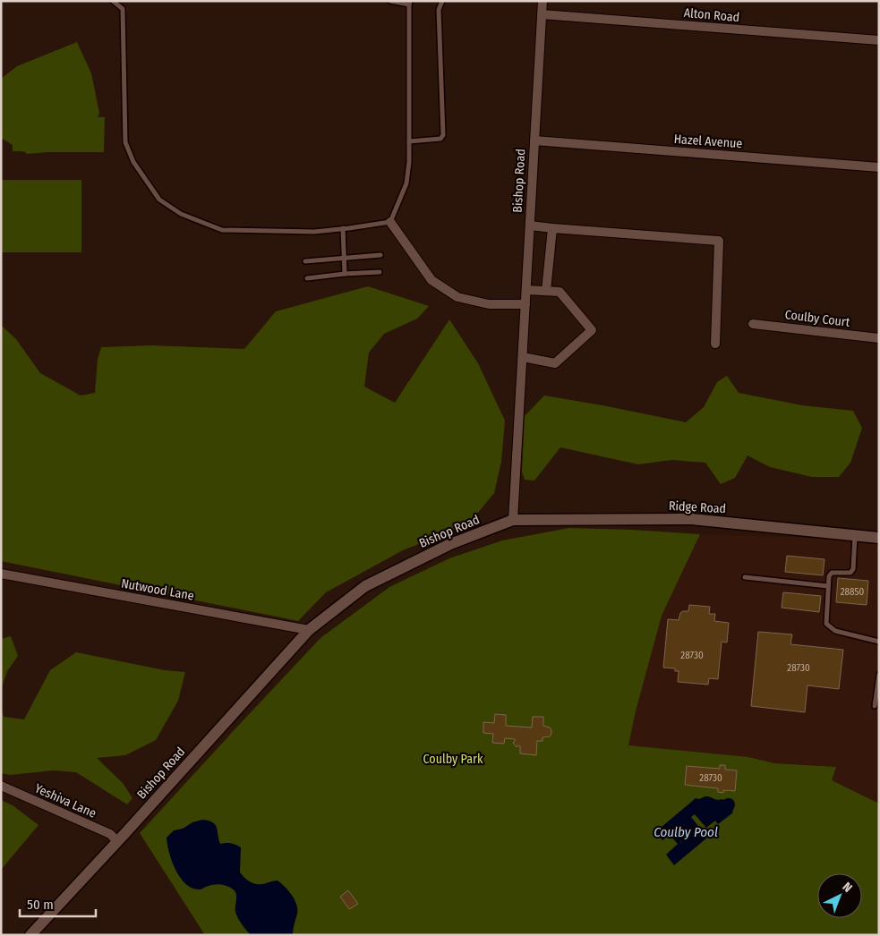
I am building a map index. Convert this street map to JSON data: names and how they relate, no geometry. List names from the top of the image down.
{
  "streets": {
    "main road": ["Bishop Road", "Ridge Road"],
    "street": [
      "Alton Road",
      "Hazel Avenue",
      "Coulby Court",
      "Nutwood Lane",
      "Yeshiva Lane"
    ]
  },
  "crossings": [
    ["Alton Road", "Bishop Road"],
    ["Hazel Avenue", "Bishop Road"],
    ["Bishop Road", "Ridge Road"],
    ["Bishop Road", "Nutwood Lane"],
    ["Bishop Road", "Yeshiva Lane"]
  ],
  "water": ["Coulby Pool"],
  "parks": ["Coulby Park"],
  "house_numbers": [
    "28850",
    "28730",
    "28730",
    "28730"
  ],
  "scale_bar": "50 m",
  "north": "top right"
}
